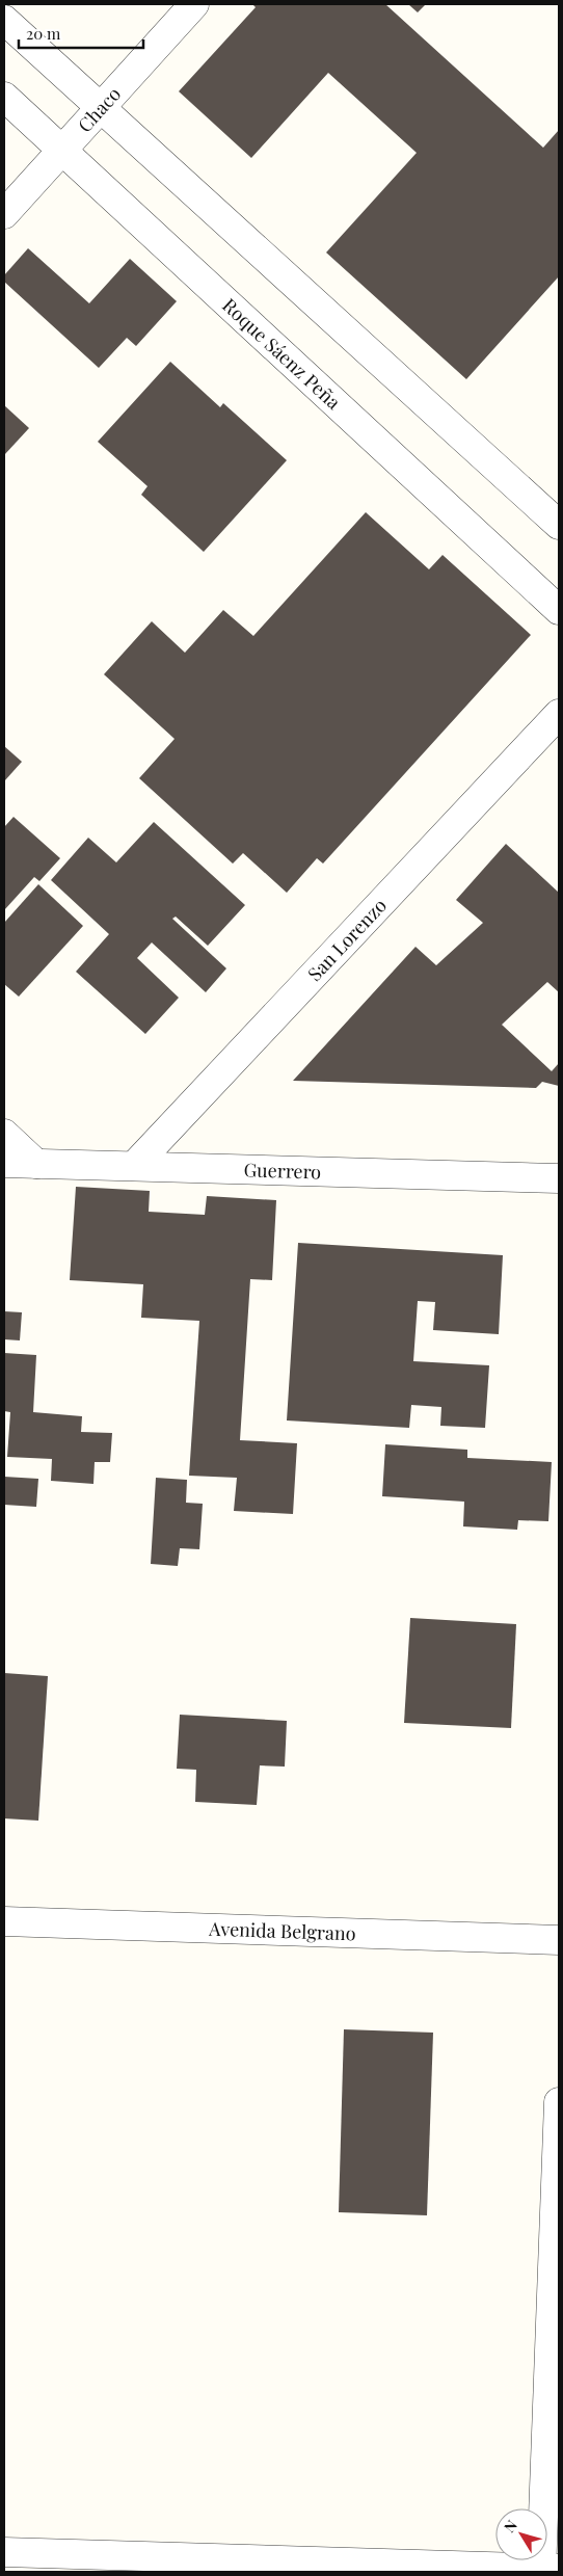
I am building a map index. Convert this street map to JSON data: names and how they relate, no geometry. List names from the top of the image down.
{
  "streets": {
    "street": [
      "Chaco",
      "Roque Sáenz Peña",
      "San Lorenzo",
      "Guerrero",
      "Avenida Belgrano"
    ]
  },
  "crossings": [
    ["Chaco", "Roque Sáenz Peña"],
    ["San Lorenzo", "Guerrero"]
  ],
  "scale_bar": "20 m",
  "north": "top left"
}
